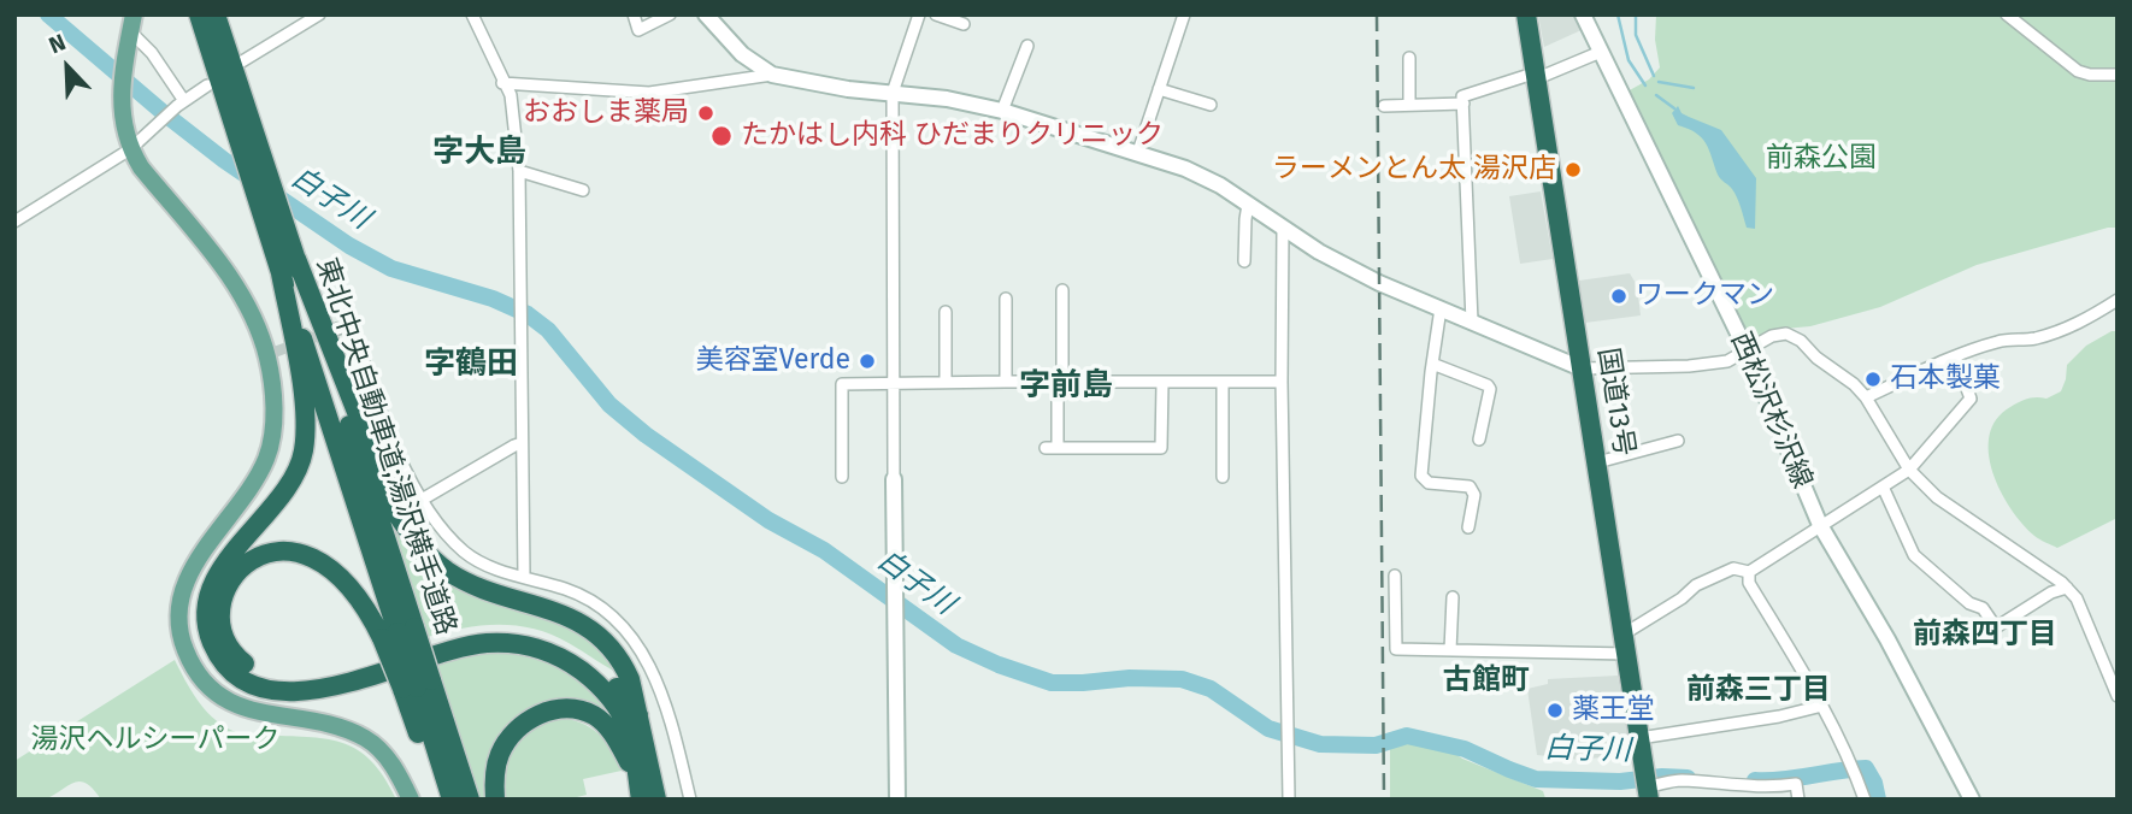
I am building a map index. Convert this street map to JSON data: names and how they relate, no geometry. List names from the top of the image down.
{
  "streets": {
    "highway": ["国道13号", "東北中央自動車道;湯沢横手道路"],
    "street": ["西松沢杉沢線"]
  },
  "districts": [
    "字大島",
    "字鶴田",
    "字前島",
    "前森四丁目",
    "古館町",
    "前森三丁目"
  ],
  "water": ["白子川"],
  "parks": ["前森公園", "湯沢ヘルシーパーク"],
  "places": [
    "おおしま薬局",
    "たかはし内科 ひだまりクリニック",
    "ラーメンとん太 湯沢店",
    "ワークマン",
    "美容室Verde",
    "石本製菓",
    "薬王堂"
  ],
  "north": "top left"
}
